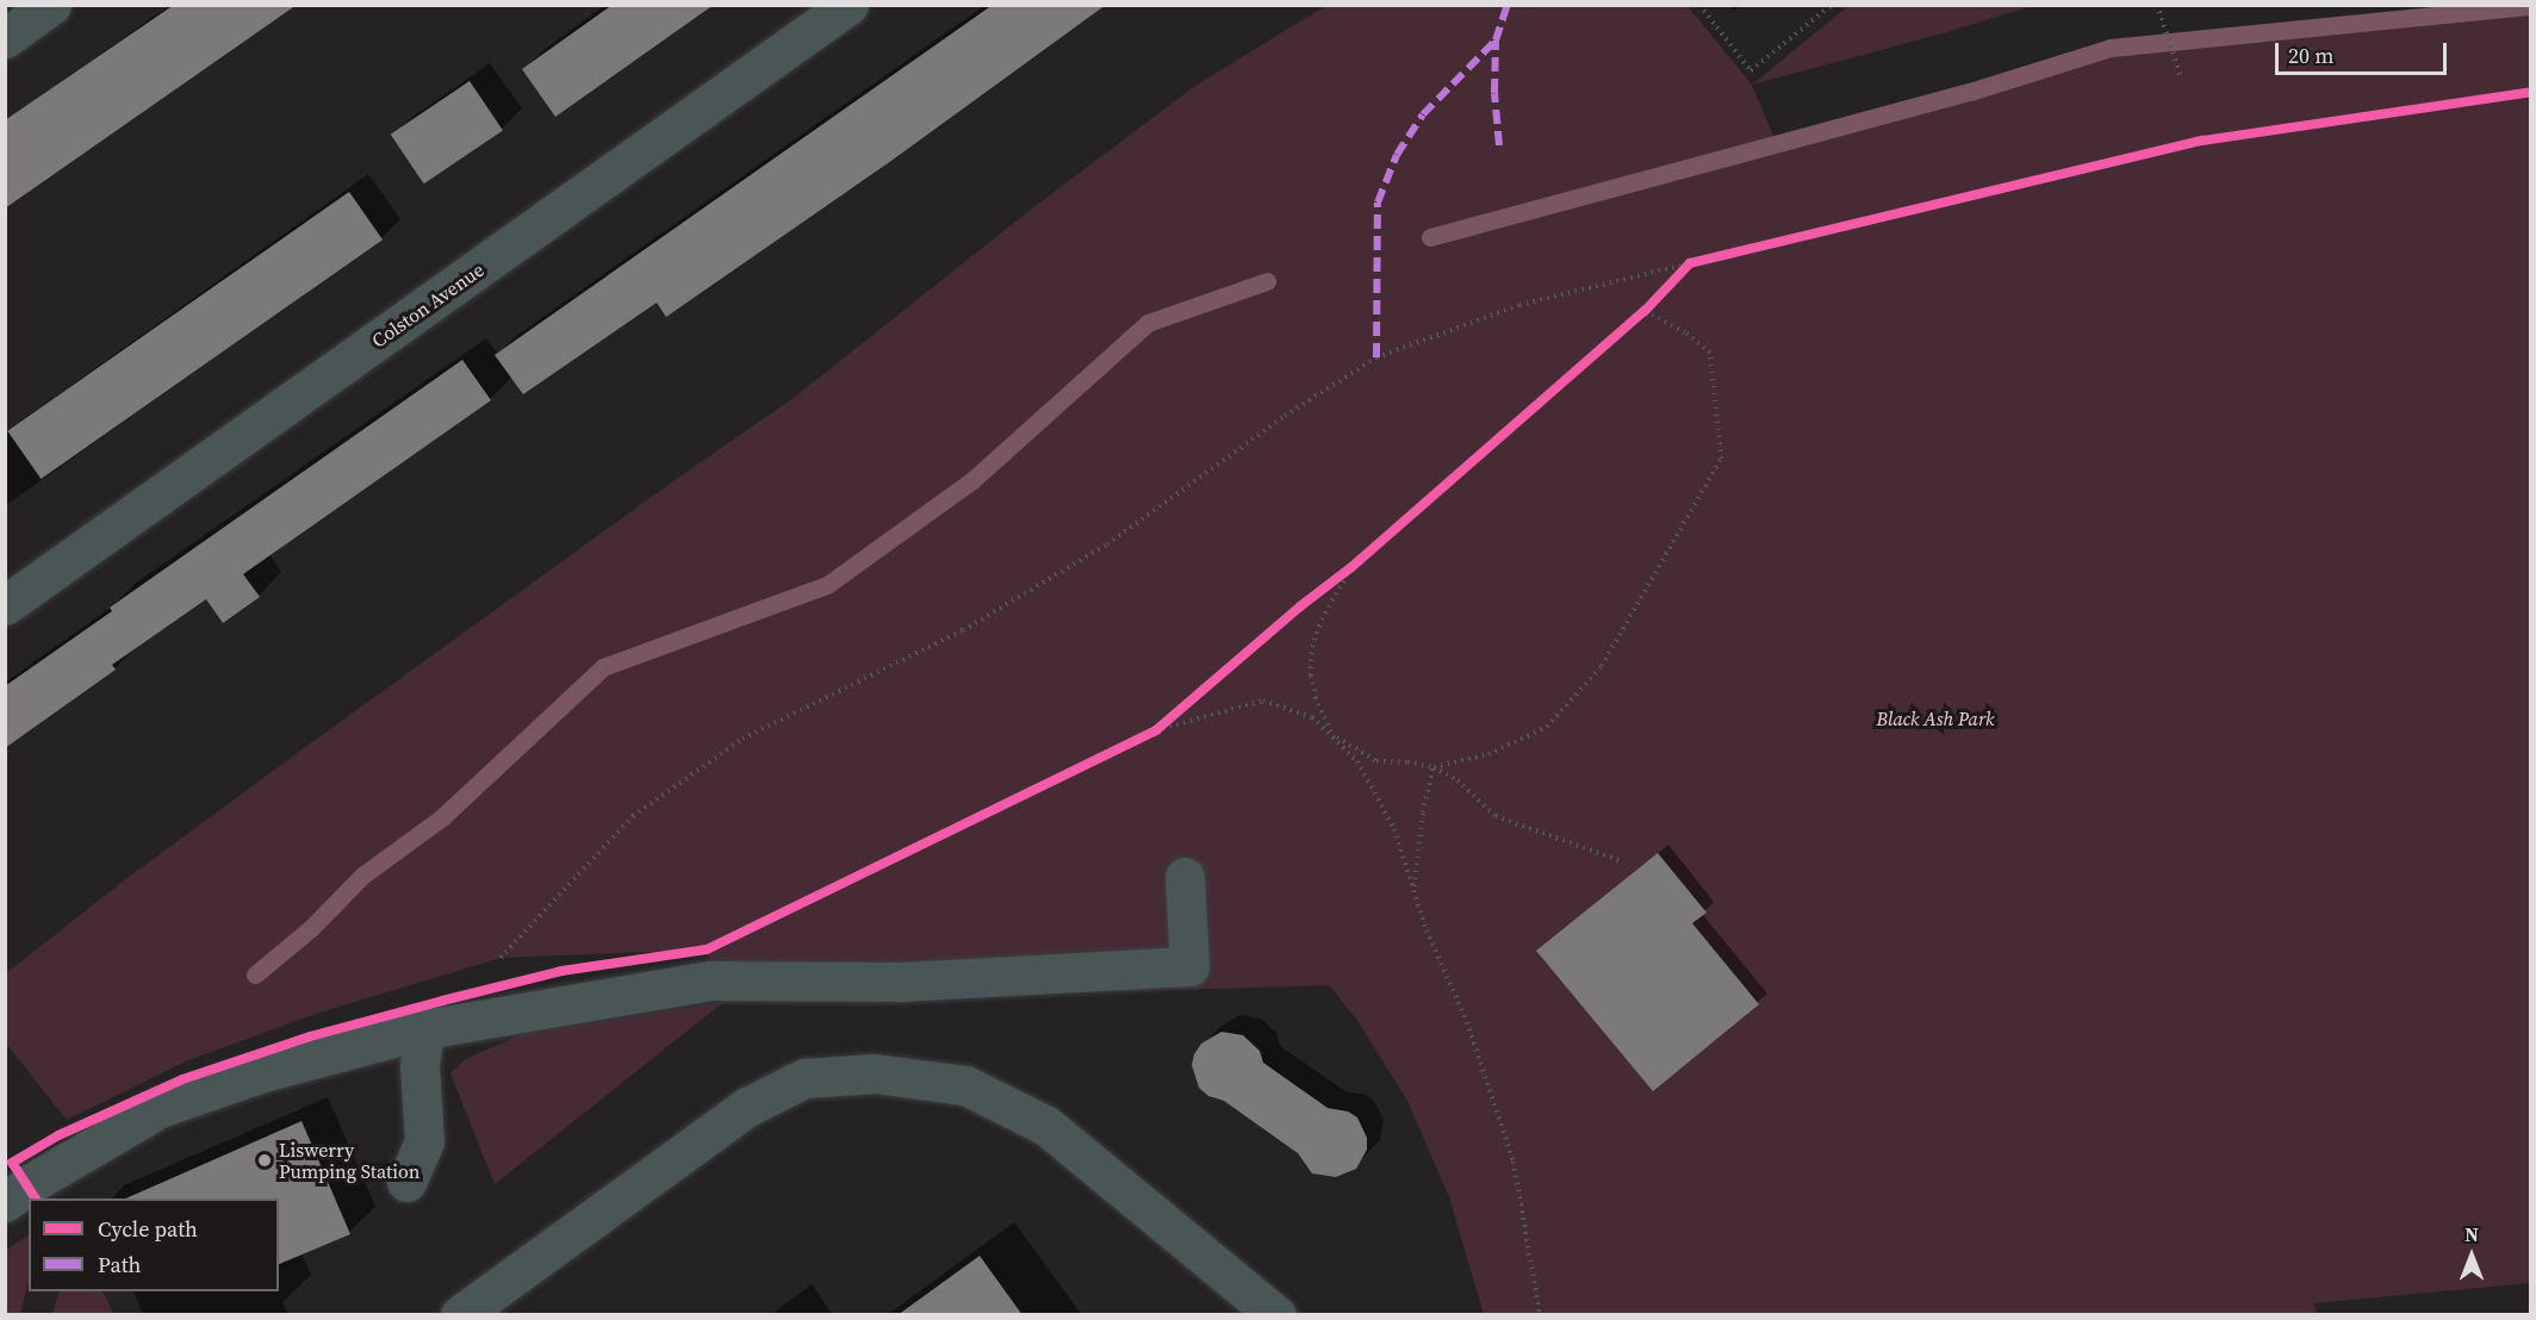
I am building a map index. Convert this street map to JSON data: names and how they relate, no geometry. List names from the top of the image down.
{
  "streets": {
    "street": ["Colston Avenue"]
  },
  "parks": ["Black Ash Park"],
  "places": ["Liswerry Pumping Station"],
  "legend": ["Cycle path", "Path"],
  "scale_bar": "20 m",
  "north": "top"
}
